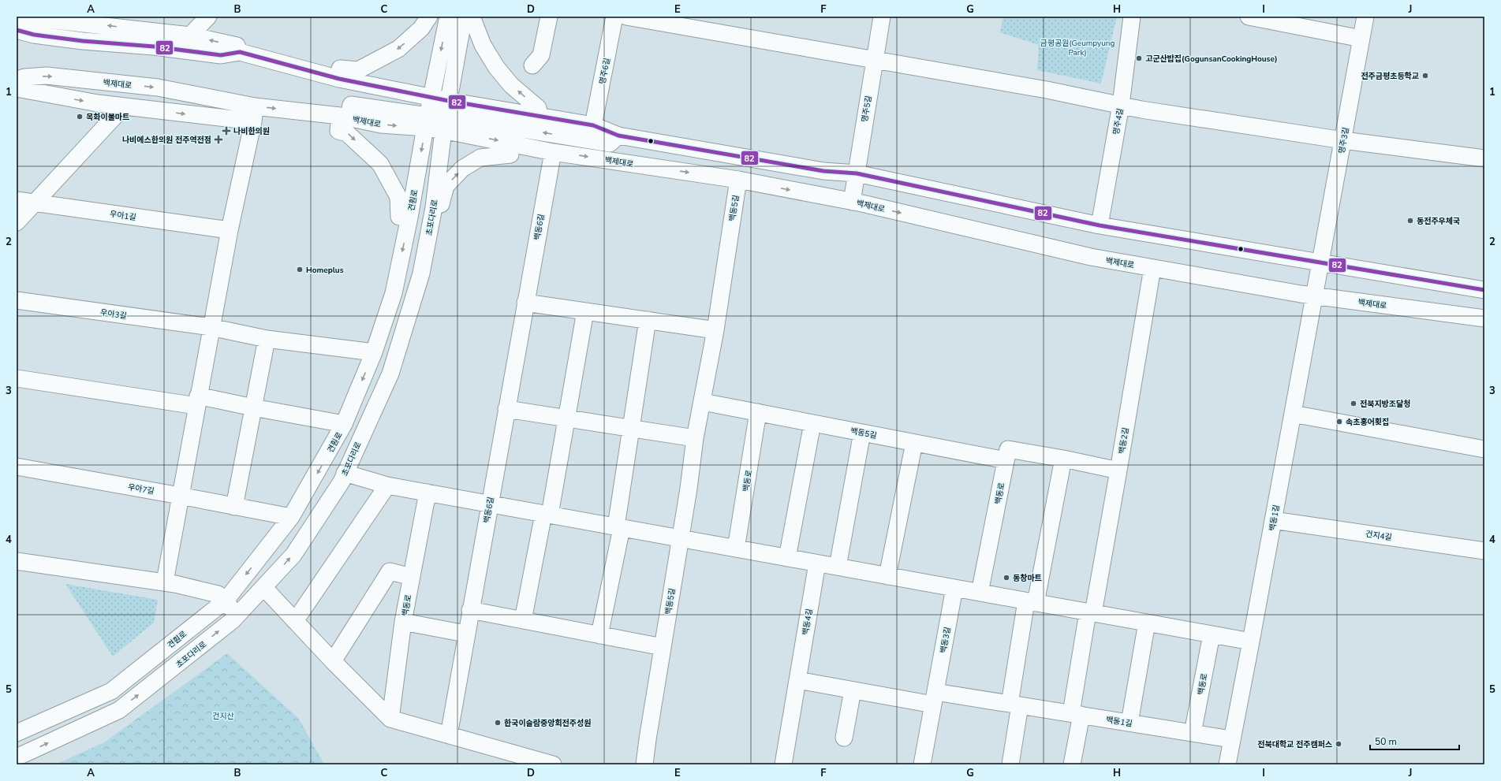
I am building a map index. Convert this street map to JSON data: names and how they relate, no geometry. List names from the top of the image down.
{
  "streets": {
    "street": [
      "명주6길",
      "백제대로",
      "명주5길",
      "명주4길",
      "명주3길",
      "견훤로",
      "백동5길",
      "우아1길",
      "초포다리로",
      "백동6길",
      "우아3길",
      "백동2길",
      "백동로",
      "우아7길",
      "백동1길",
      "건지4길",
      "백동4길",
      "백동3길"
    ]
  },
  "crossings": [
    ["명주6길", "백제대로"],
    ["백제대로", "명주5길"],
    ["백제대로", "명주4길"],
    ["백제대로", "명주3길"],
    ["백제대로", "견훤로"],
    ["백제대로", "백동5길"],
    ["백제대로", "초포다리로"],
    ["백제대로", "백동6길"],
    ["백제대로", "백동2길"],
    ["백제대로", "백동1길"],
    ["명주3길", "백동1길"],
    ["견훤로", "우아3길"],
    ["견훤로", "우아7길"],
    ["백동5길", "백동로"],
    ["백동2길", "백동로"],
    ["백동로", "백동1길"],
    ["백동1길", "건지4길"]
  ],
  "parks": ["금평공원(Geumpyung Park)", "건지산"],
  "places": {
    "other": [
      "고군산밥집(GogunsanCookingHouse)",
      "전주금평초등학교",
      "목화이불마트",
      "동전주우체국",
      "Homeplus",
      "전북지방조달청",
      "속초홍어횟집",
      "동창마트",
      "한국이슬람중앙회전주성원",
      "전북대학교 전주캠퍼스"
    ],
    "health": ["나비한의원", "나비에스한의원 전주역전점"]
  },
  "lines": ["transit line 82"],
  "scale_bar": "50 m",
  "grid": {
    "columns": [
      "A",
      "B",
      "C",
      "D",
      "E",
      "F",
      "G",
      "H",
      "I",
      "J"
    ],
    "rows": [
      "1",
      "2",
      "3",
      "4",
      "5"
    ]
  }
}
